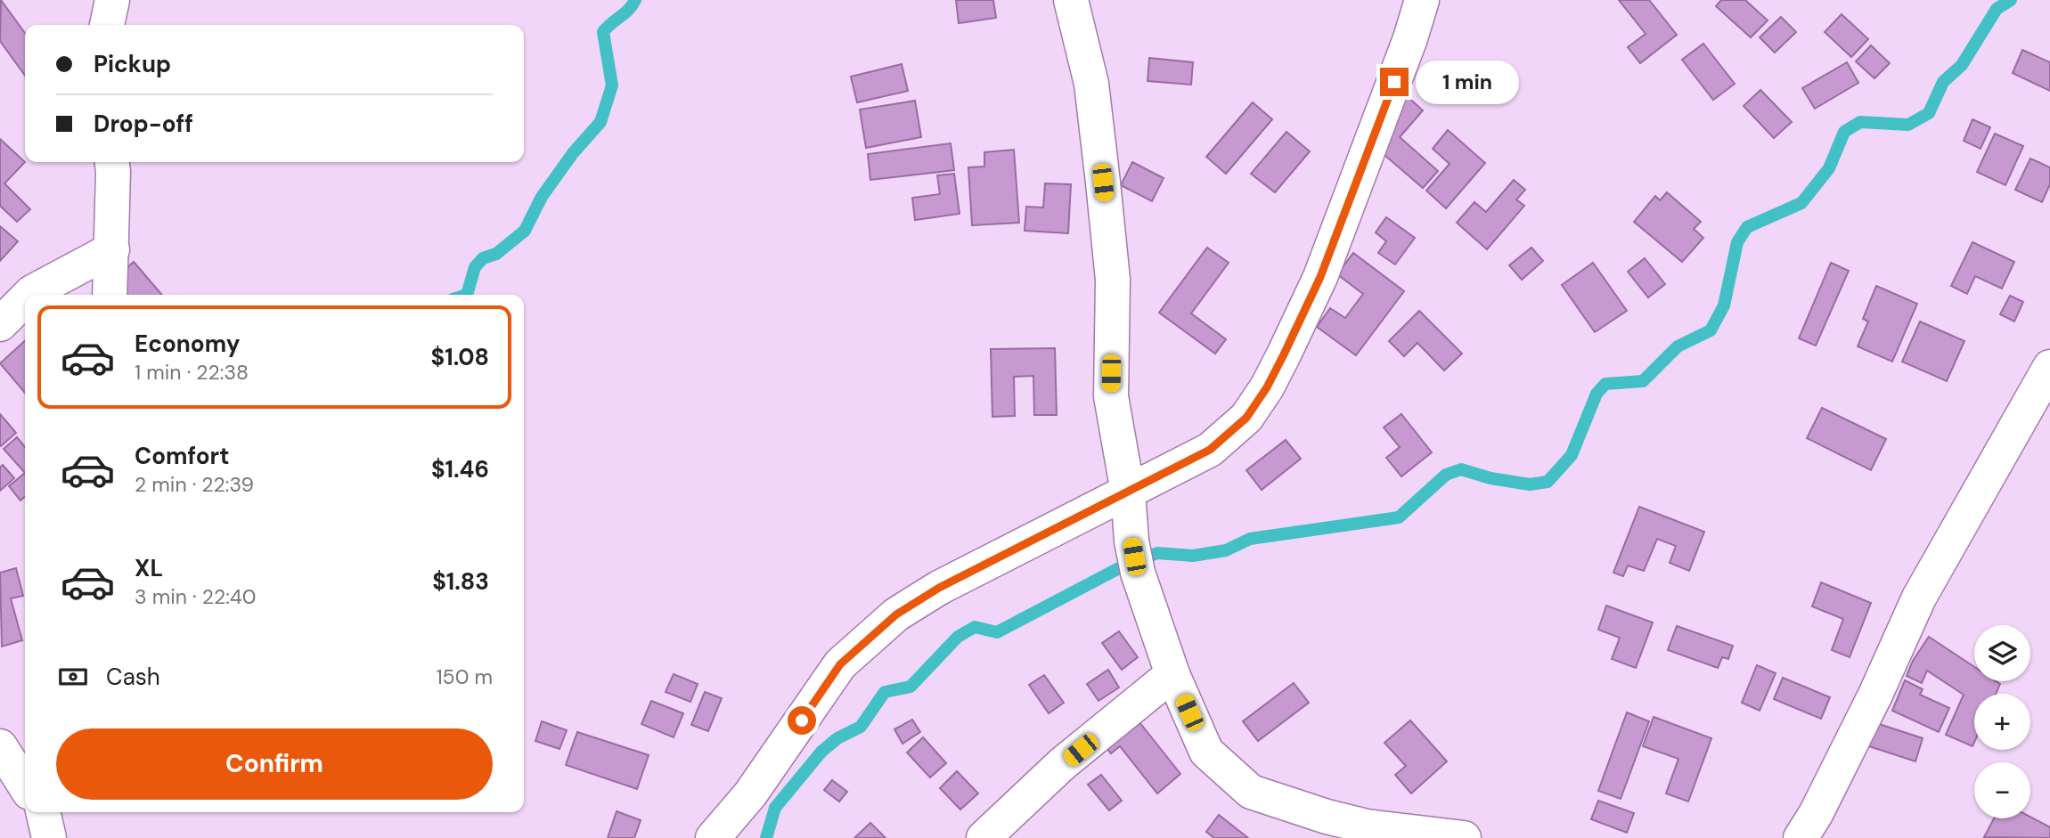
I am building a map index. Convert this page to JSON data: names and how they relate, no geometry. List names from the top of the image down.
{
  "page": {
    "banner": ["Pickup", "Drop-off"],
    "bubble": "1 min",
    "list": [
      {
        "name": "Economy",
        "note": "1 min · 22:38",
        "value": "$1.08"
      },
      {
        "name": "Comfort",
        "note": "2 min · 22:39",
        "value": "$1.46"
      },
      {
        "name": "XL",
        "note": "3 min · 22:40",
        "value": "$1.83"
      }
    ],
    "map_buttons": ["+", "−"],
    "pay": ["Cash", "150 m"],
    "buttons": "Confirm"
  }
}
